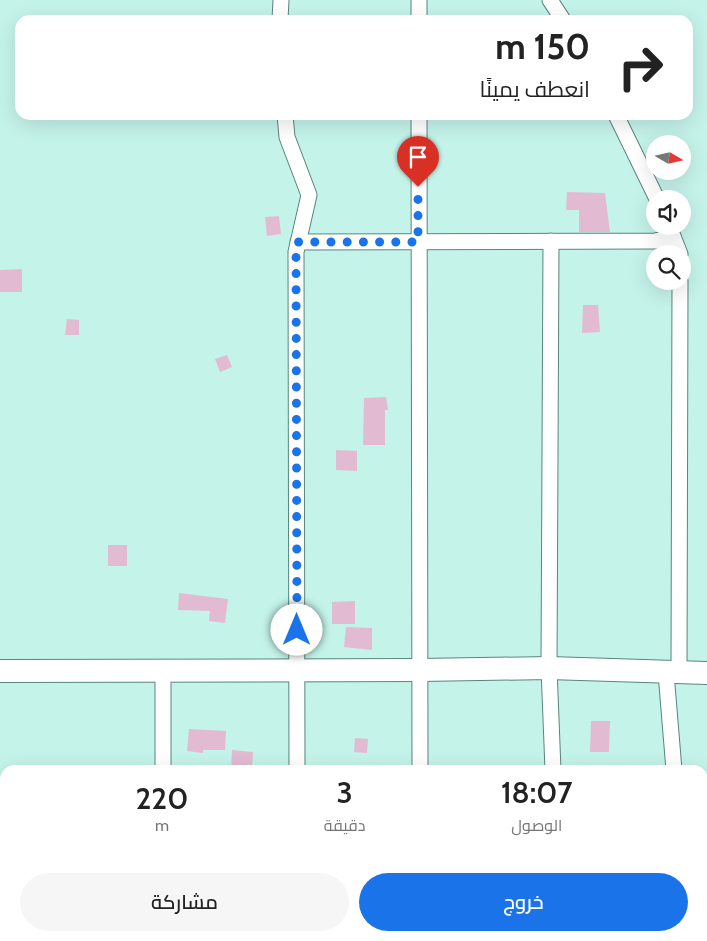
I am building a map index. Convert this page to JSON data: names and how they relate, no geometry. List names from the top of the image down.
{
  "north": "right",
  "page": {
    "turn": ["150 m", "انعطف يمينًا"],
    "eta": [
      "18:07",
      "الوصول",
      "3",
      "دقيقة",
      "220",
      "m"
    ],
    "buttons": ["خروج", "مشاركة"]
  }
}
